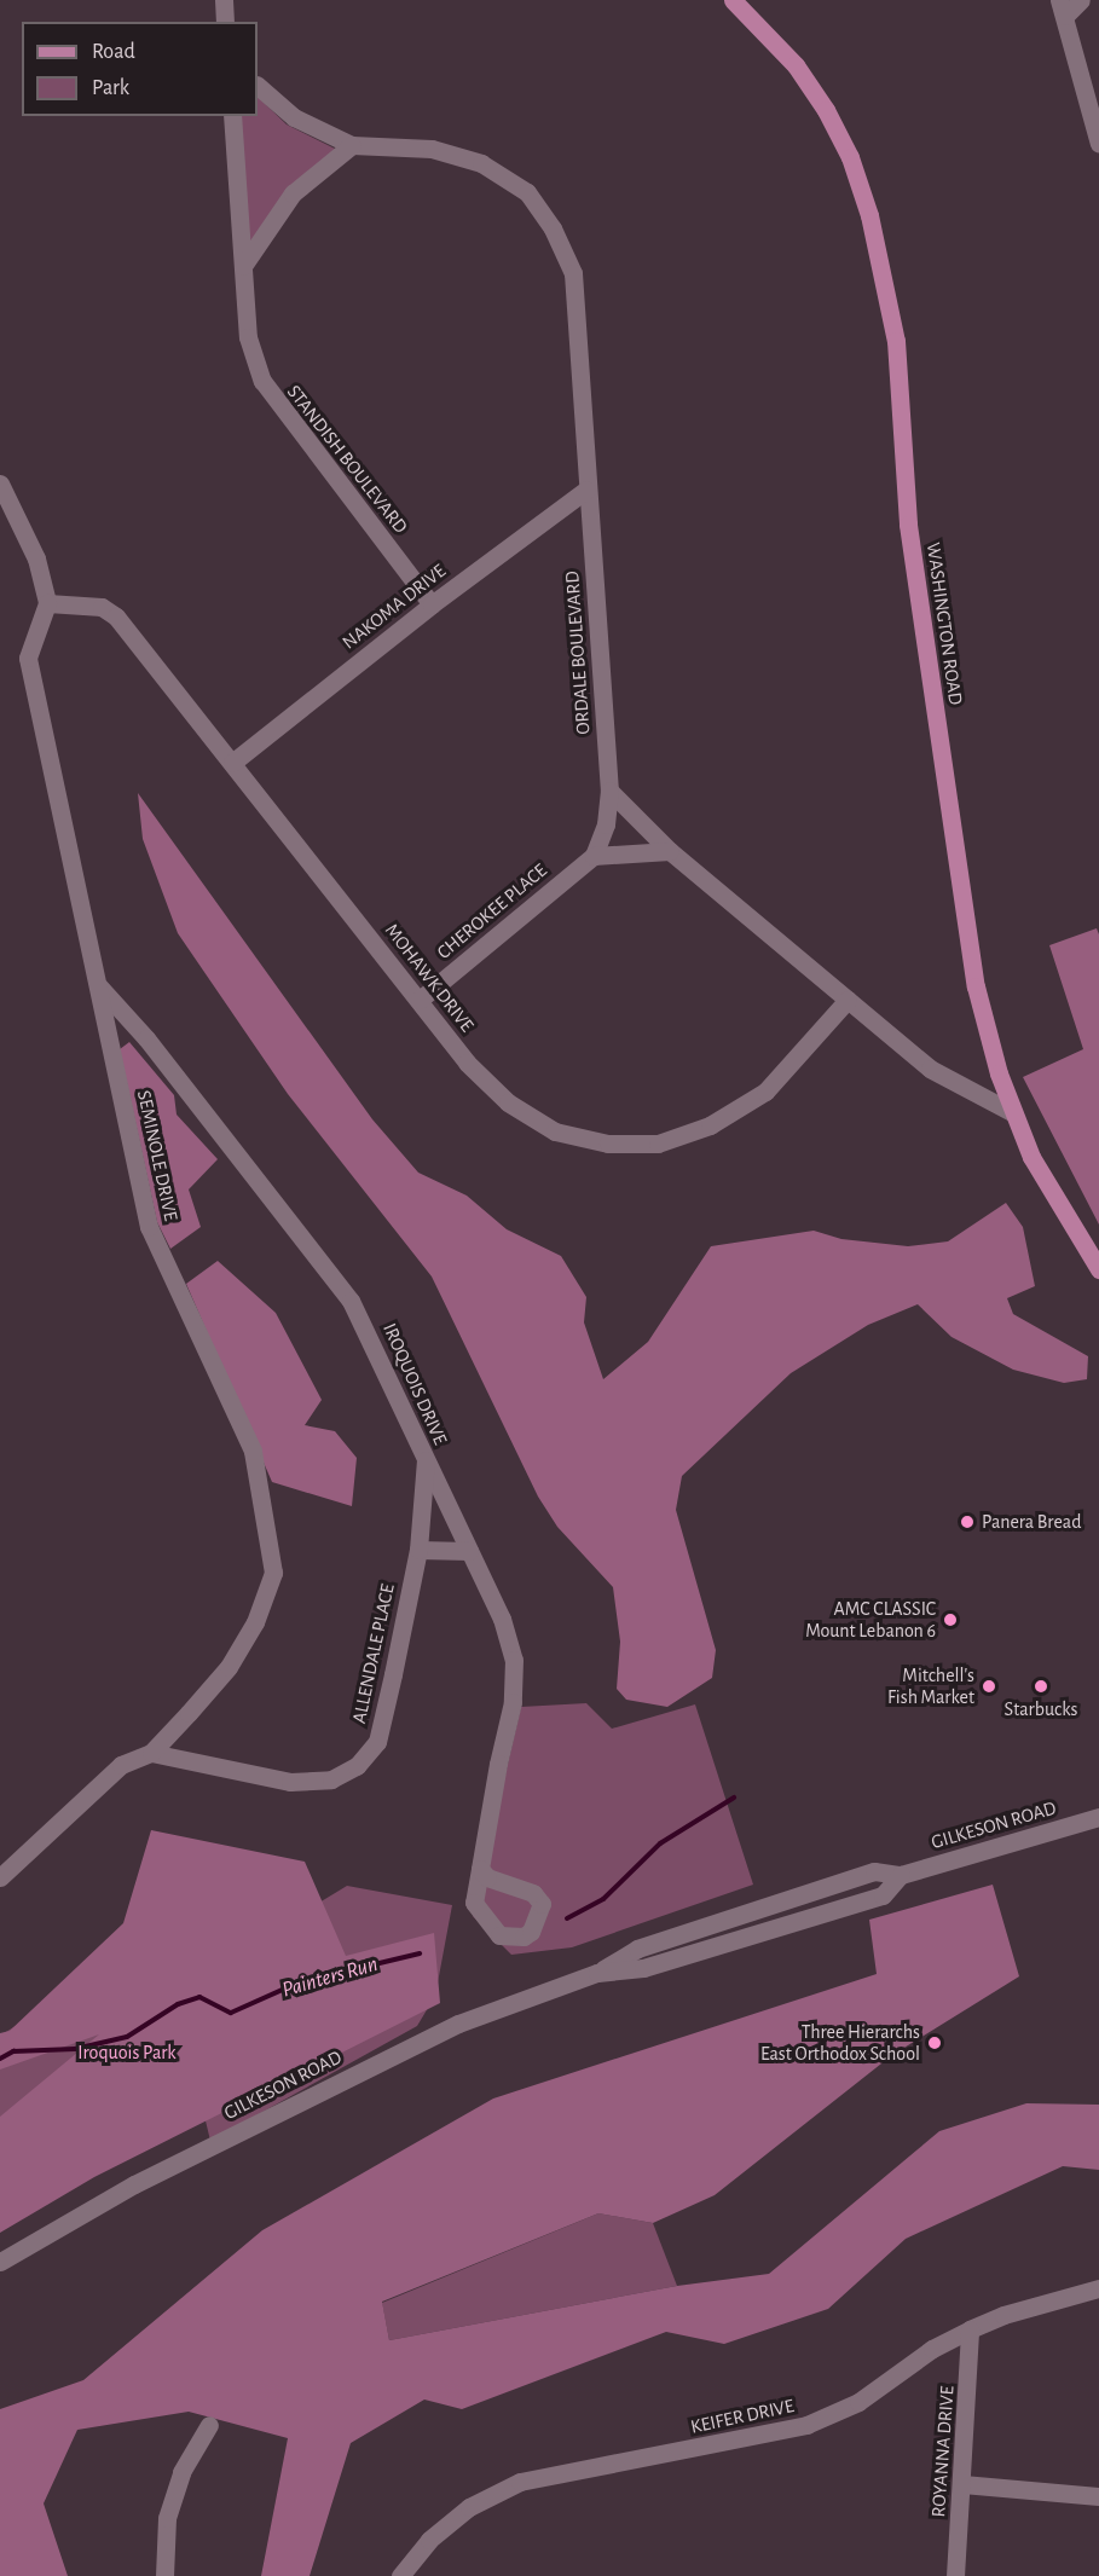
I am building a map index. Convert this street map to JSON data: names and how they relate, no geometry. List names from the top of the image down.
{
  "streets": {
    "main road": ["WASHINGTON ROAD"],
    "street": [
      "STANDISH BOULEVARD",
      "NAKOMA DRIVE",
      "ORDALE BOULEVARD",
      "CHEROKEE PLACE",
      "MOHAWK DRIVE",
      "SEMINOLE DRIVE",
      "IROQUOIS DRIVE",
      "ALLENDALE PLACE",
      "GILKESON ROAD",
      "KEIFER DRIVE",
      "ROYANNA DRIVE"
    ]
  },
  "crossings": [
    ["STANDISH BOULEVARD", "NAKOMA DRIVE"],
    ["NAKOMA DRIVE", "ORDALE BOULEVARD"],
    ["NAKOMA DRIVE", "MOHAWK DRIVE"],
    ["CHEROKEE PLACE", "MOHAWK DRIVE"],
    ["MOHAWK DRIVE", "SEMINOLE DRIVE"],
    ["SEMINOLE DRIVE", "IROQUOIS DRIVE"],
    ["SEMINOLE DRIVE", "ALLENDALE PLACE"],
    ["IROQUOIS DRIVE", "ALLENDALE PLACE"],
    ["KEIFER DRIVE", "ROYANNA DRIVE"]
  ],
  "water": ["Painters Run"],
  "parks": ["Iroquois Park"],
  "places": [
    "Panera Bread",
    "AMC CLASSIC Mount Lebanon 6",
    "Mitchell's Fish Market",
    "Starbucks",
    "Three Hierarchs East Orthodox School"
  ],
  "legend": ["Road", "Park"]
}
